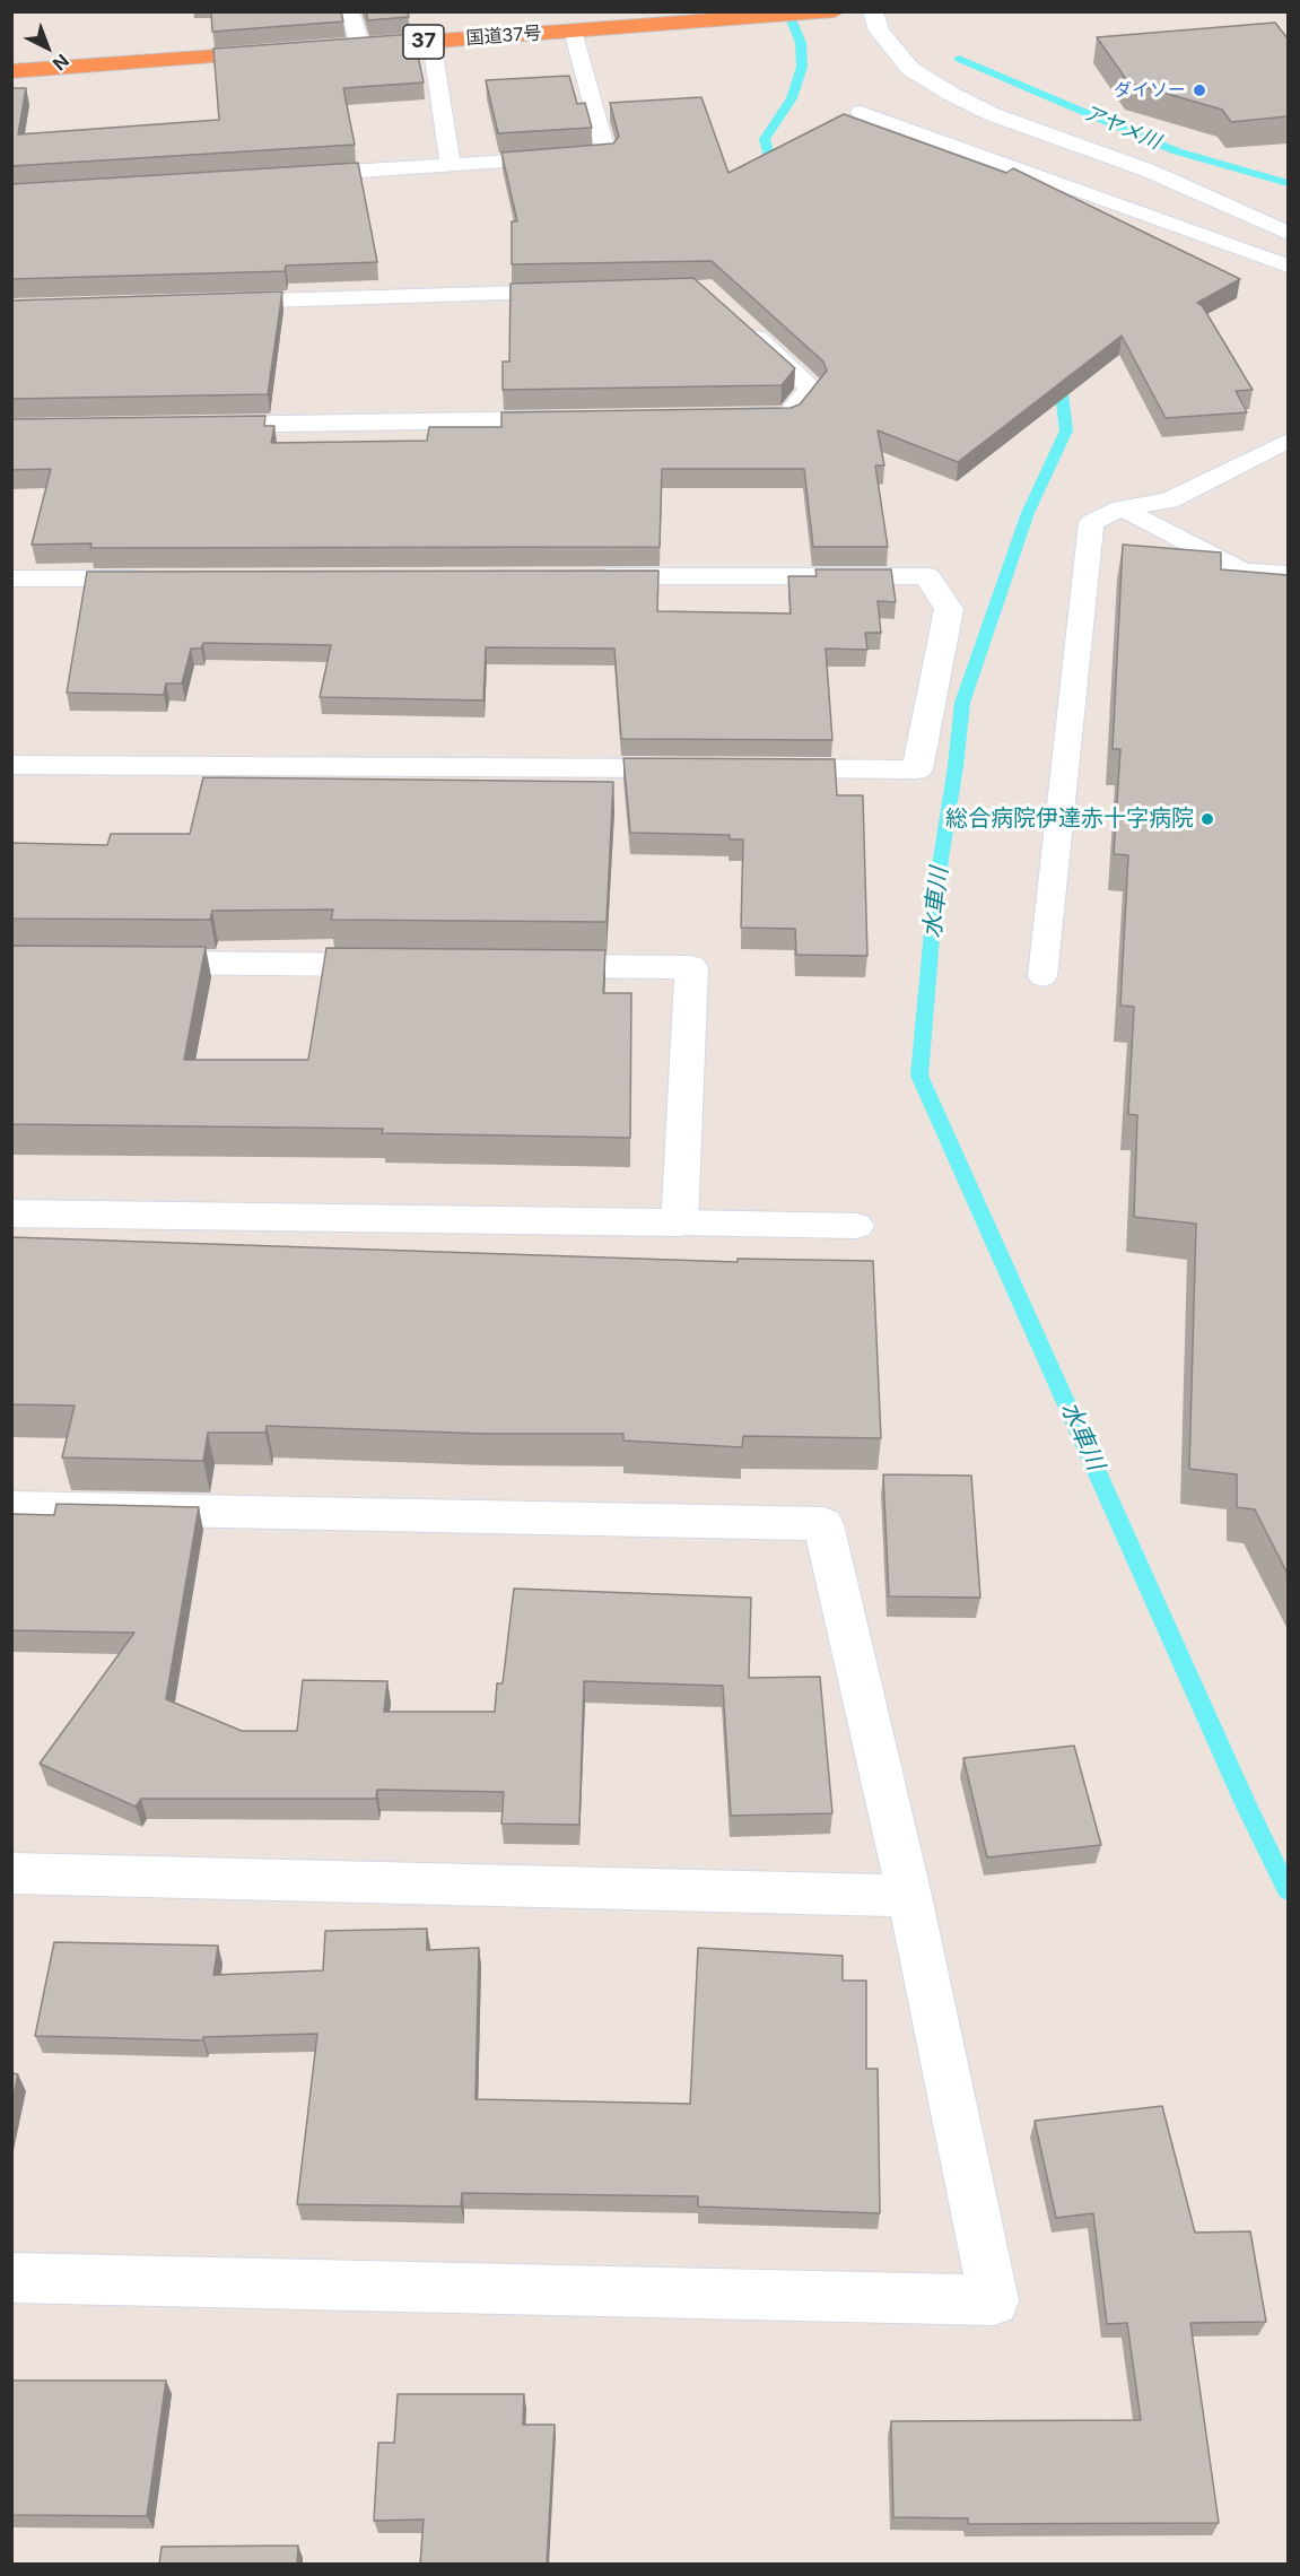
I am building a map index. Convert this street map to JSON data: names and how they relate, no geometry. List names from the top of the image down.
{
  "streets": {
    "highway": ["国道37号", "37"]
  },
  "water": ["アヤメ川", "水車川"],
  "places": ["ダイソー", "総合病院伊達赤十字病院"],
  "north": "bottom right"
}
